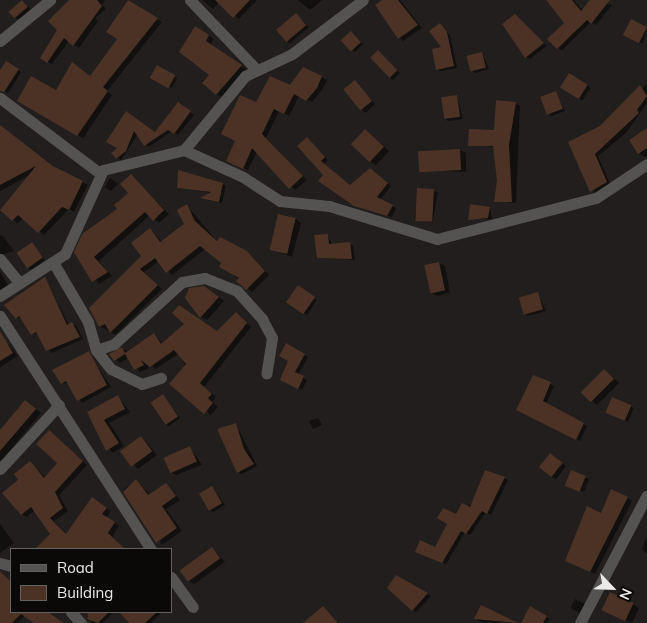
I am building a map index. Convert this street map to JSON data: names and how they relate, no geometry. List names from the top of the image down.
{
  "legend": ["Road", "Building"],
  "north": "bottom right"
}
